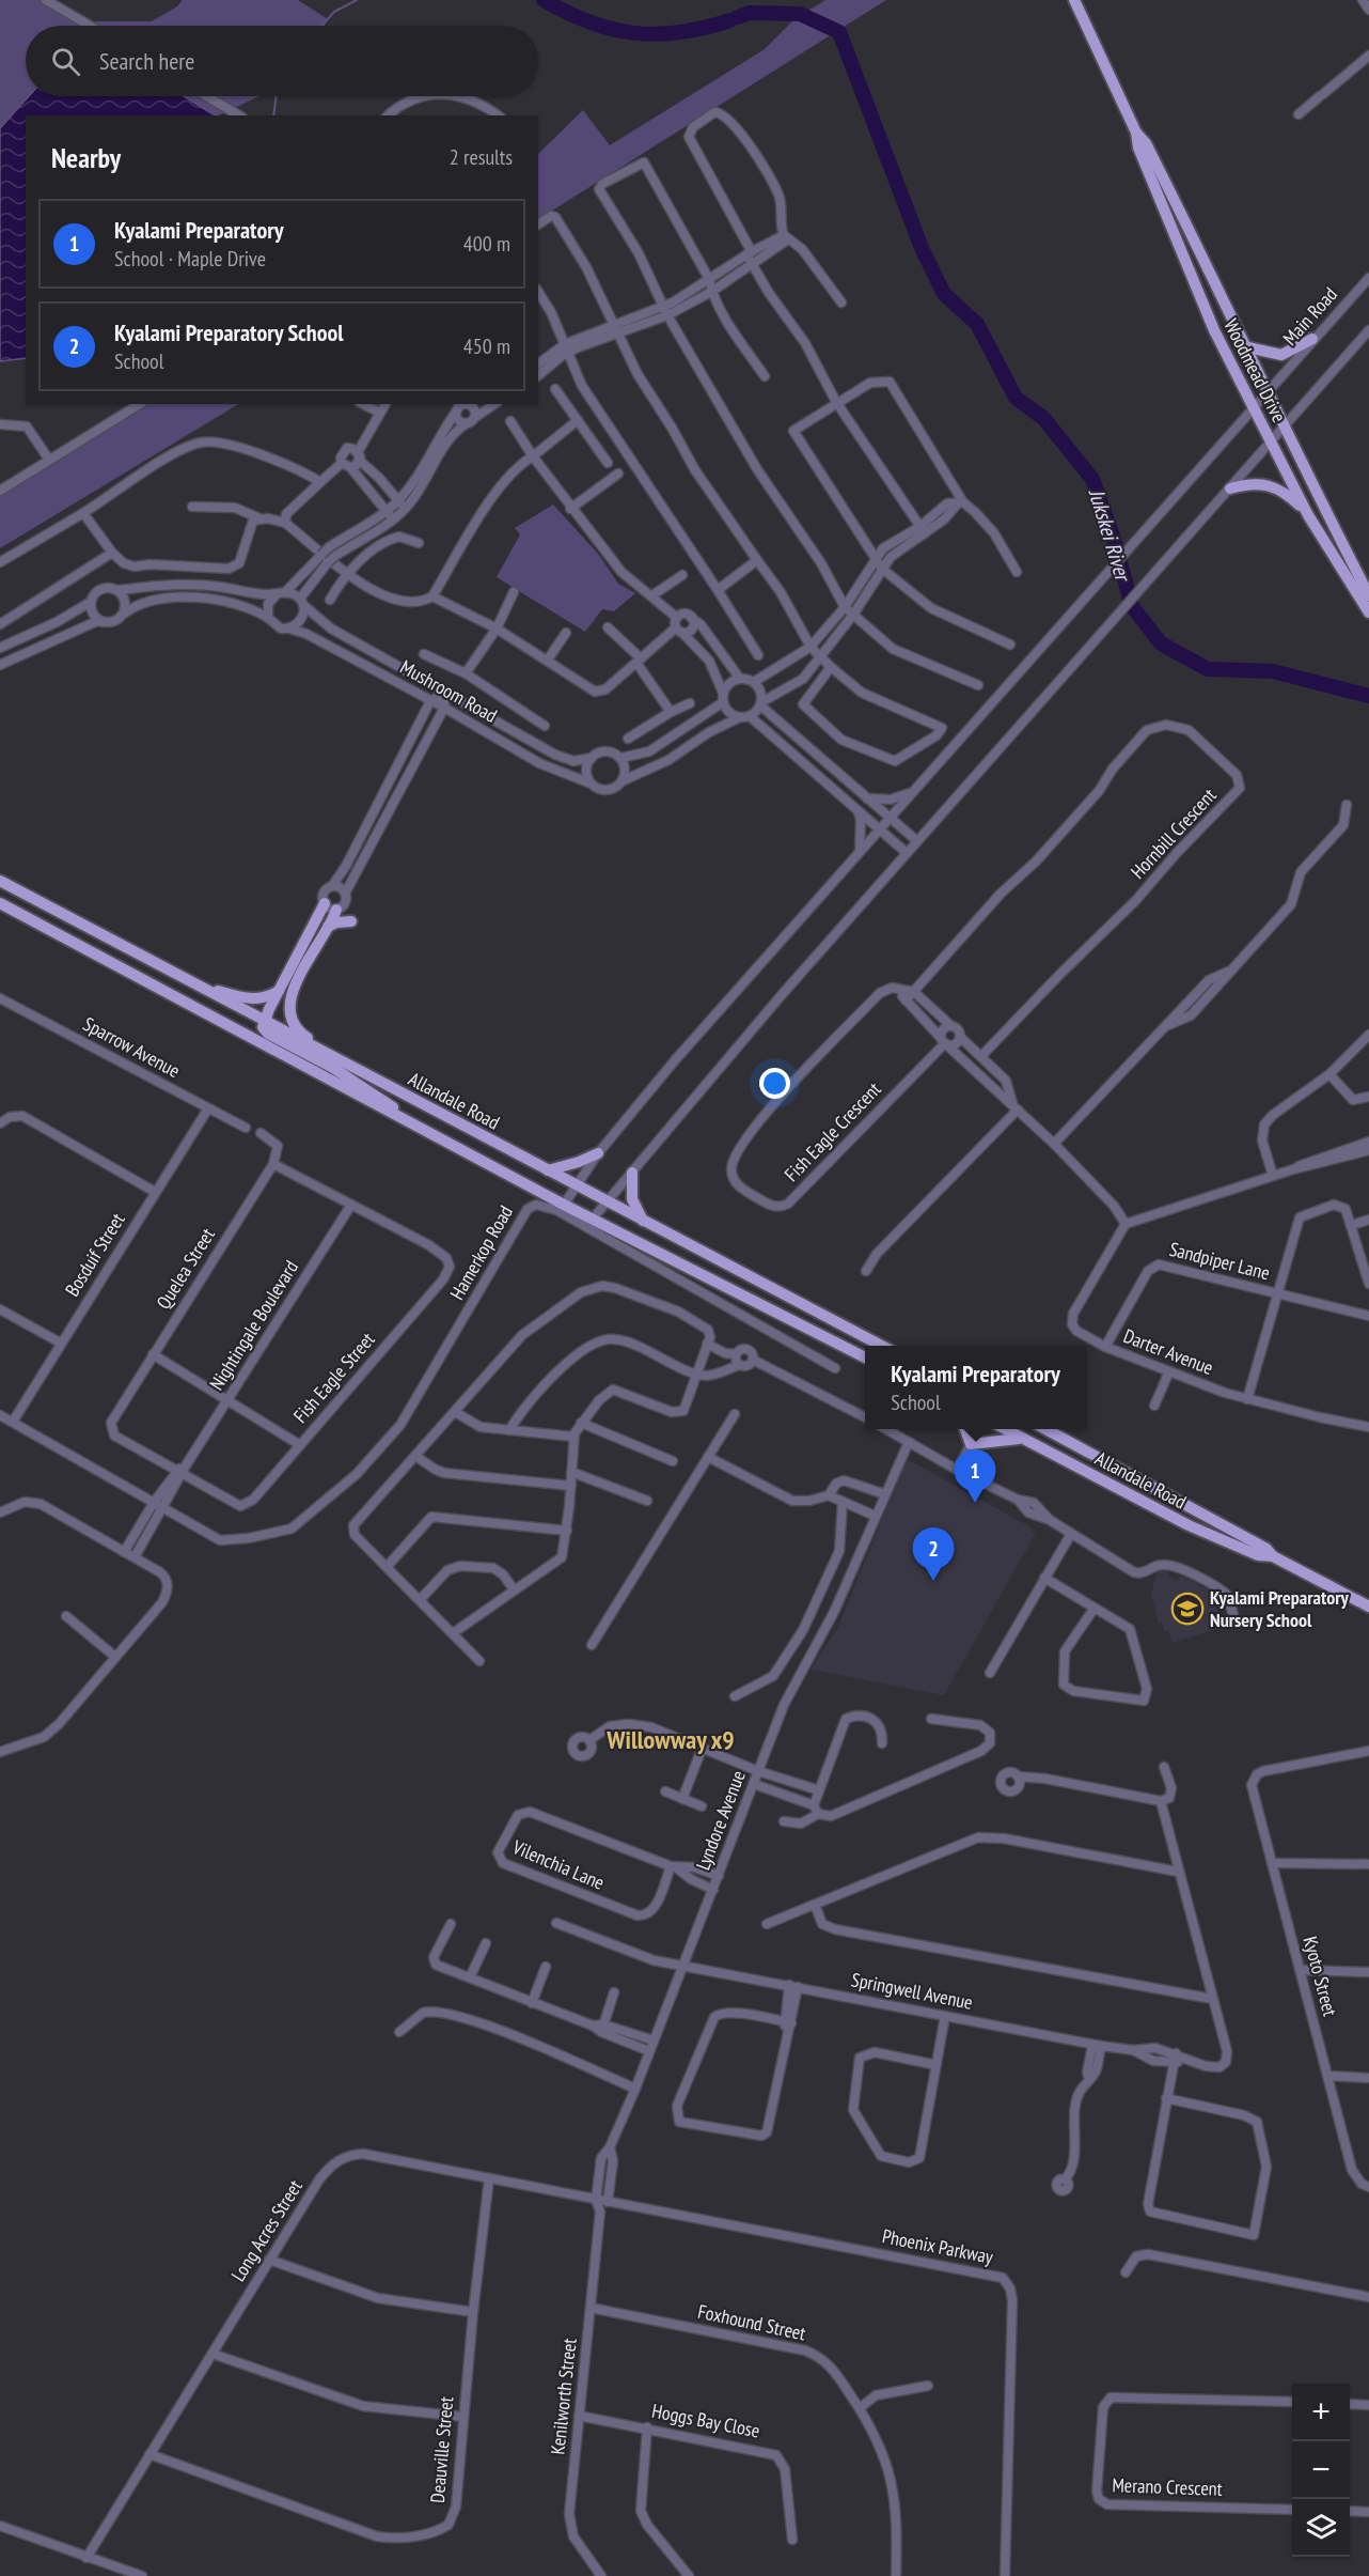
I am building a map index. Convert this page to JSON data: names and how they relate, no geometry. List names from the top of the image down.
{
  "streets": {
    "main road": ["Woodmead Drive", "Allandale Road"],
    "street": [
      "Main Road",
      "Mushroom Road",
      "Hornbill Crescent",
      "Sparrow Avenue",
      "Fish Eagle Crescent",
      "Hamerkop Road",
      "Bosduif Street",
      "Sandpiper Lane",
      "Quelea Street",
      "Nightingale Boulevard",
      "Darter Avenue",
      "Fish Eagle Street",
      "Lyndore Avenue",
      "Vilenchia Lane",
      "Kyoto Street",
      "Springwell Avenue",
      "Long Acres Street",
      "Phoenix Parkway",
      "Foxhound Street",
      "Kenilworth Street",
      "Hoggs Bay Close",
      "Deauville Street",
      "Merano Crescent"
    ]
  },
  "crossings": [
    ["Main Road", "Woodmead Drive"],
    ["Main Road", "Allandale Road"],
    ["Hornbill Crescent", "Fish Eagle Crescent"],
    ["Sparrow Avenue", "Bosduif Street"],
    ["Hamerkop Road", "Nightingale Boulevard"],
    ["Sandpiper Lane", "Darter Avenue"],
    ["Quelea Street", "Nightingale Boulevard"],
    ["Quelea Street", "Fish Eagle Street"],
    ["Nightingale Boulevard", "Fish Eagle Street"],
    ["Lyndore Avenue", "Vilenchia Lane"],
    ["Lyndore Avenue", "Springwell Avenue"],
    ["Lyndore Avenue", "Long Acres Street"],
    ["Lyndore Avenue", "Phoenix Parkway"],
    ["Lyndore Avenue", "Kenilworth Street"],
    ["Long Acres Street", "Phoenix Parkway"],
    ["Long Acres Street", "Kenilworth Street"],
    ["Long Acres Street", "Deauville Street"],
    ["Foxhound Street", "Kenilworth Street"],
    ["Kenilworth Street", "Hoggs Bay Close"]
  ],
  "districts": ["Willowway x9"],
  "water": ["Jukskei River"],
  "places": {
    "school or university": ["Kyalami Preparatory Nursery School"]
  },
  "page": {
    "search": "Search here",
    "heading": ["Nearby", "2 results"],
    "list": [
      {
        "mark": "1",
        "name": "Kyalami Preparatory",
        "note": "School · Maple Drive",
        "value": "400 m"
      },
      {
        "mark": "2",
        "name": "Kyalami Preparatory School",
        "note": "School",
        "value": "450 m"
      }
    ],
    "popup": ["Kyalami Preparatory", "School"],
    "pins": ["1", "2"],
    "map_buttons": ["+", "−"]
  }
}
